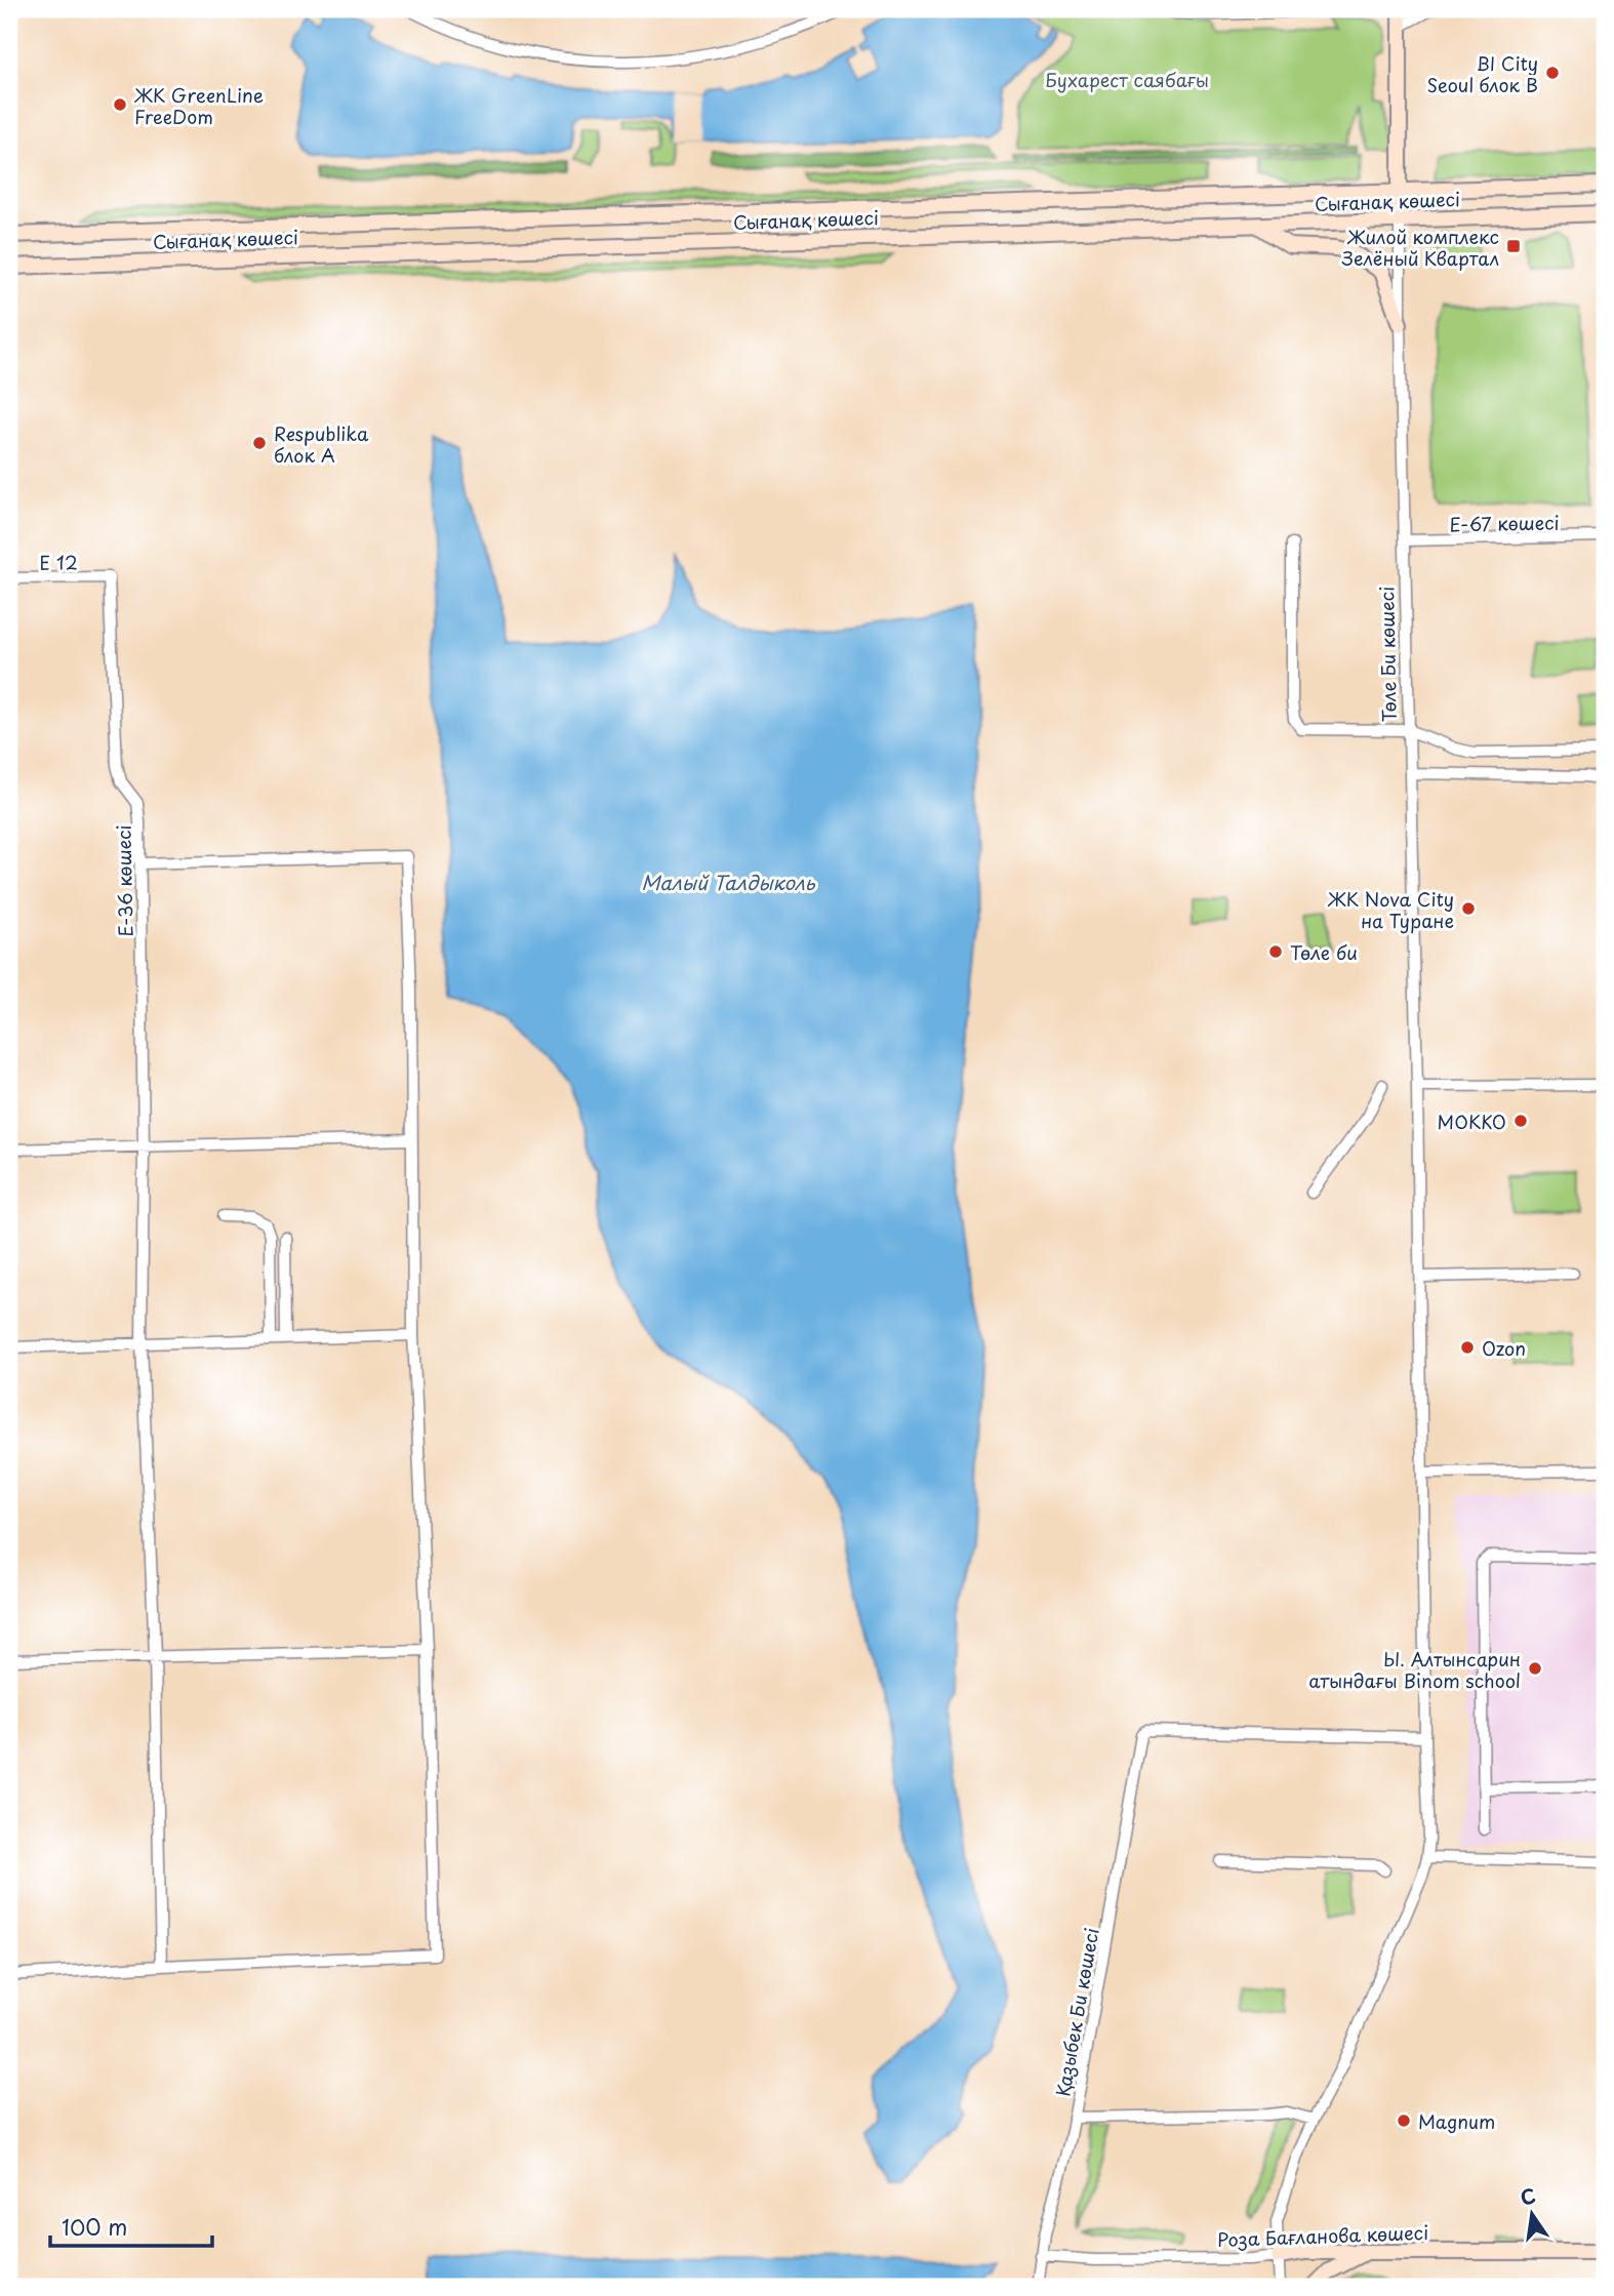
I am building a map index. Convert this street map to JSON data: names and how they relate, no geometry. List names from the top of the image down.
{
  "streets": {
    "main road": ["Сығанақ көшесі", "Роза Бағланова көшесі"],
    "street": [
      "Е-67 көшесі",
      "E 12",
      "Төле Би көшесі",
      "Е-36 көшесі",
      "Қазыбек Би көшесі"
    ]
  },
  "crossings": [
    ["Сығанақ көшесі", "Төле Би көшесі"],
    ["Е-67 көшесі", "Төле Би көшесі"],
    ["E 12", "Е-36 көшесі"],
    ["Төле Би көшесі", "Қазыбек Би көшесі"],
    ["Қазыбек Би көшесі", "Роза Бағланова көшесі"]
  ],
  "water": ["Малый Талдыколь"],
  "parks": ["Бухарест саябағы"],
  "places": {
    "other": [
      "BI City Seoul блок B",
      "ЖК GreenLine FreeDom",
      "Respublika блок А",
      "ЖК Nova City на Туране",
      "Төле би",
      "МОККО",
      "Ozon",
      "Ы. Алтынсарин атындағы Binom school",
      "Magnum"
    ],
    "transit": ["Жилой комплекс Зелёный Квартал"]
  },
  "scale_bar": "100 m",
  "north": "top"
}
